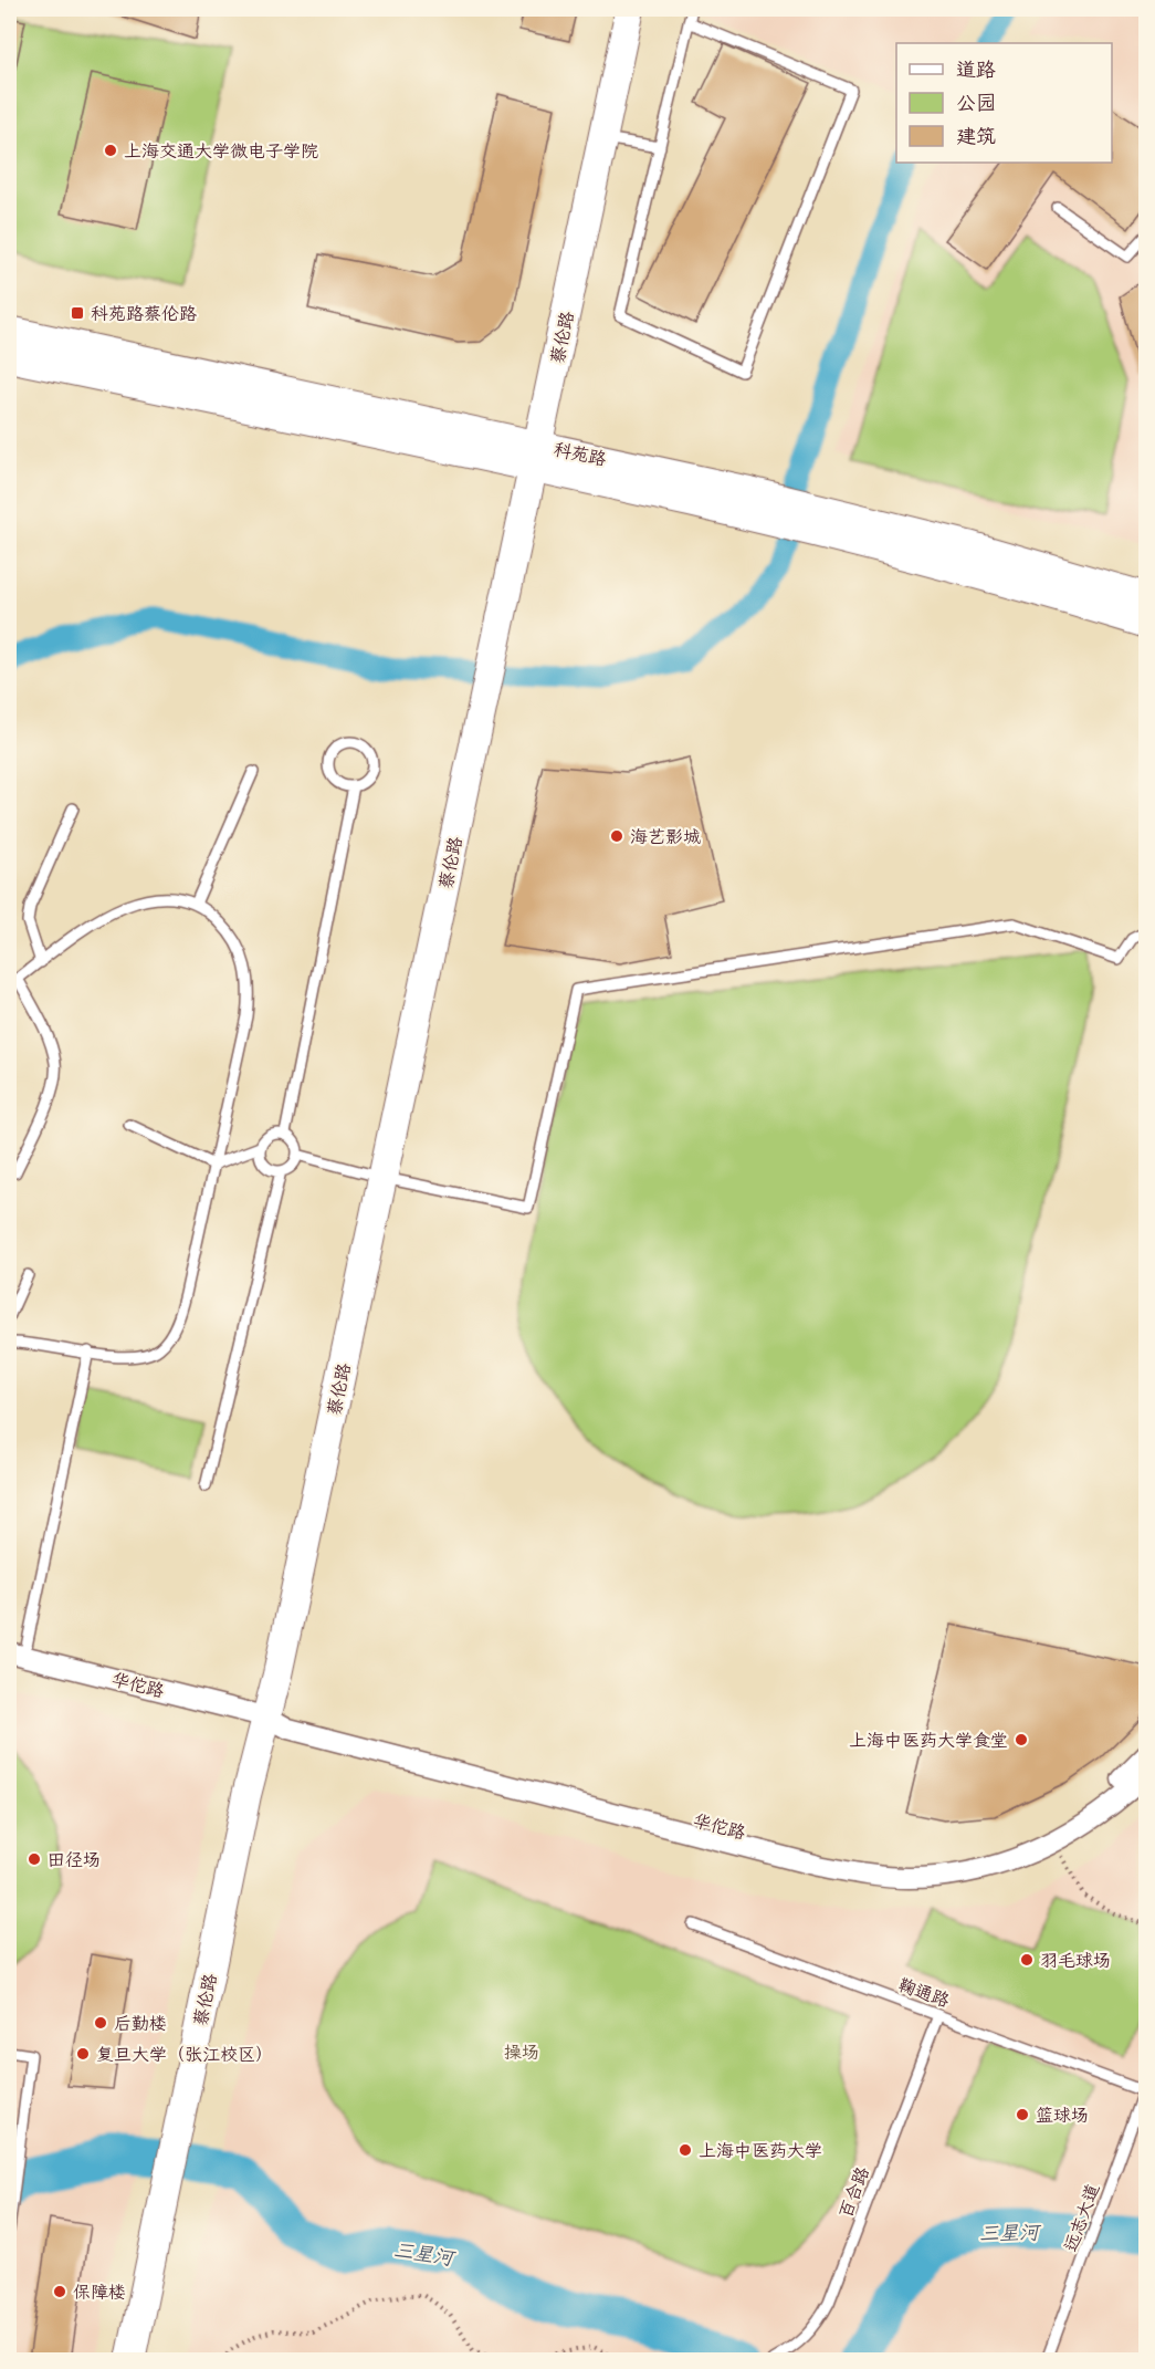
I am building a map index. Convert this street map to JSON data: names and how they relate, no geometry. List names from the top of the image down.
{
  "streets": {
    "street": ["蔡伦路", "科苑路", "华佗路"],
    "lane": ["鞠通路", "百合路", "远志大道"]
  },
  "crossings": [
    ["蔡伦路", "科苑路"],
    ["蔡伦路", "华佗路"],
    ["鞠通路", "百合路"],
    ["鞠通路", "远志大道"]
  ],
  "water": ["三星河"],
  "parks": ["操场"],
  "places": {
    "other": [
      "上海交通大学微电子学院",
      "海艺影城",
      "上海中医药大学食堂",
      "田径场",
      "羽毛球场",
      "后勤楼",
      "复旦大学（张江校区）",
      "篮球场",
      "上海中医药大学",
      "保障楼"
    ],
    "transit": ["科苑路蔡伦路"]
  },
  "legend": ["道路", "公园", "建筑"]
}
